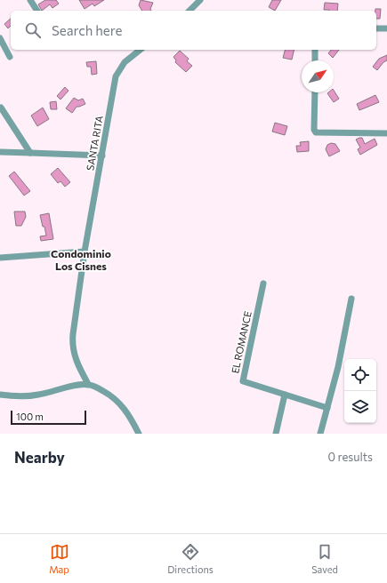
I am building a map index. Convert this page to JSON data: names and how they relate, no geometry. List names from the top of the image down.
{
  "streets": {
    "street": ["SANTA RITA", "EL ROMANCE"]
  },
  "districts": ["Condominio Los Cisnes"],
  "scale_bar": "100 m",
  "north": "top right",
  "page": {
    "search": "Search here",
    "scale": "100 m",
    "heading": ["Nearby", "0 results"],
    "nav": ["Map", "Directions", "Saved"]
  }
}
